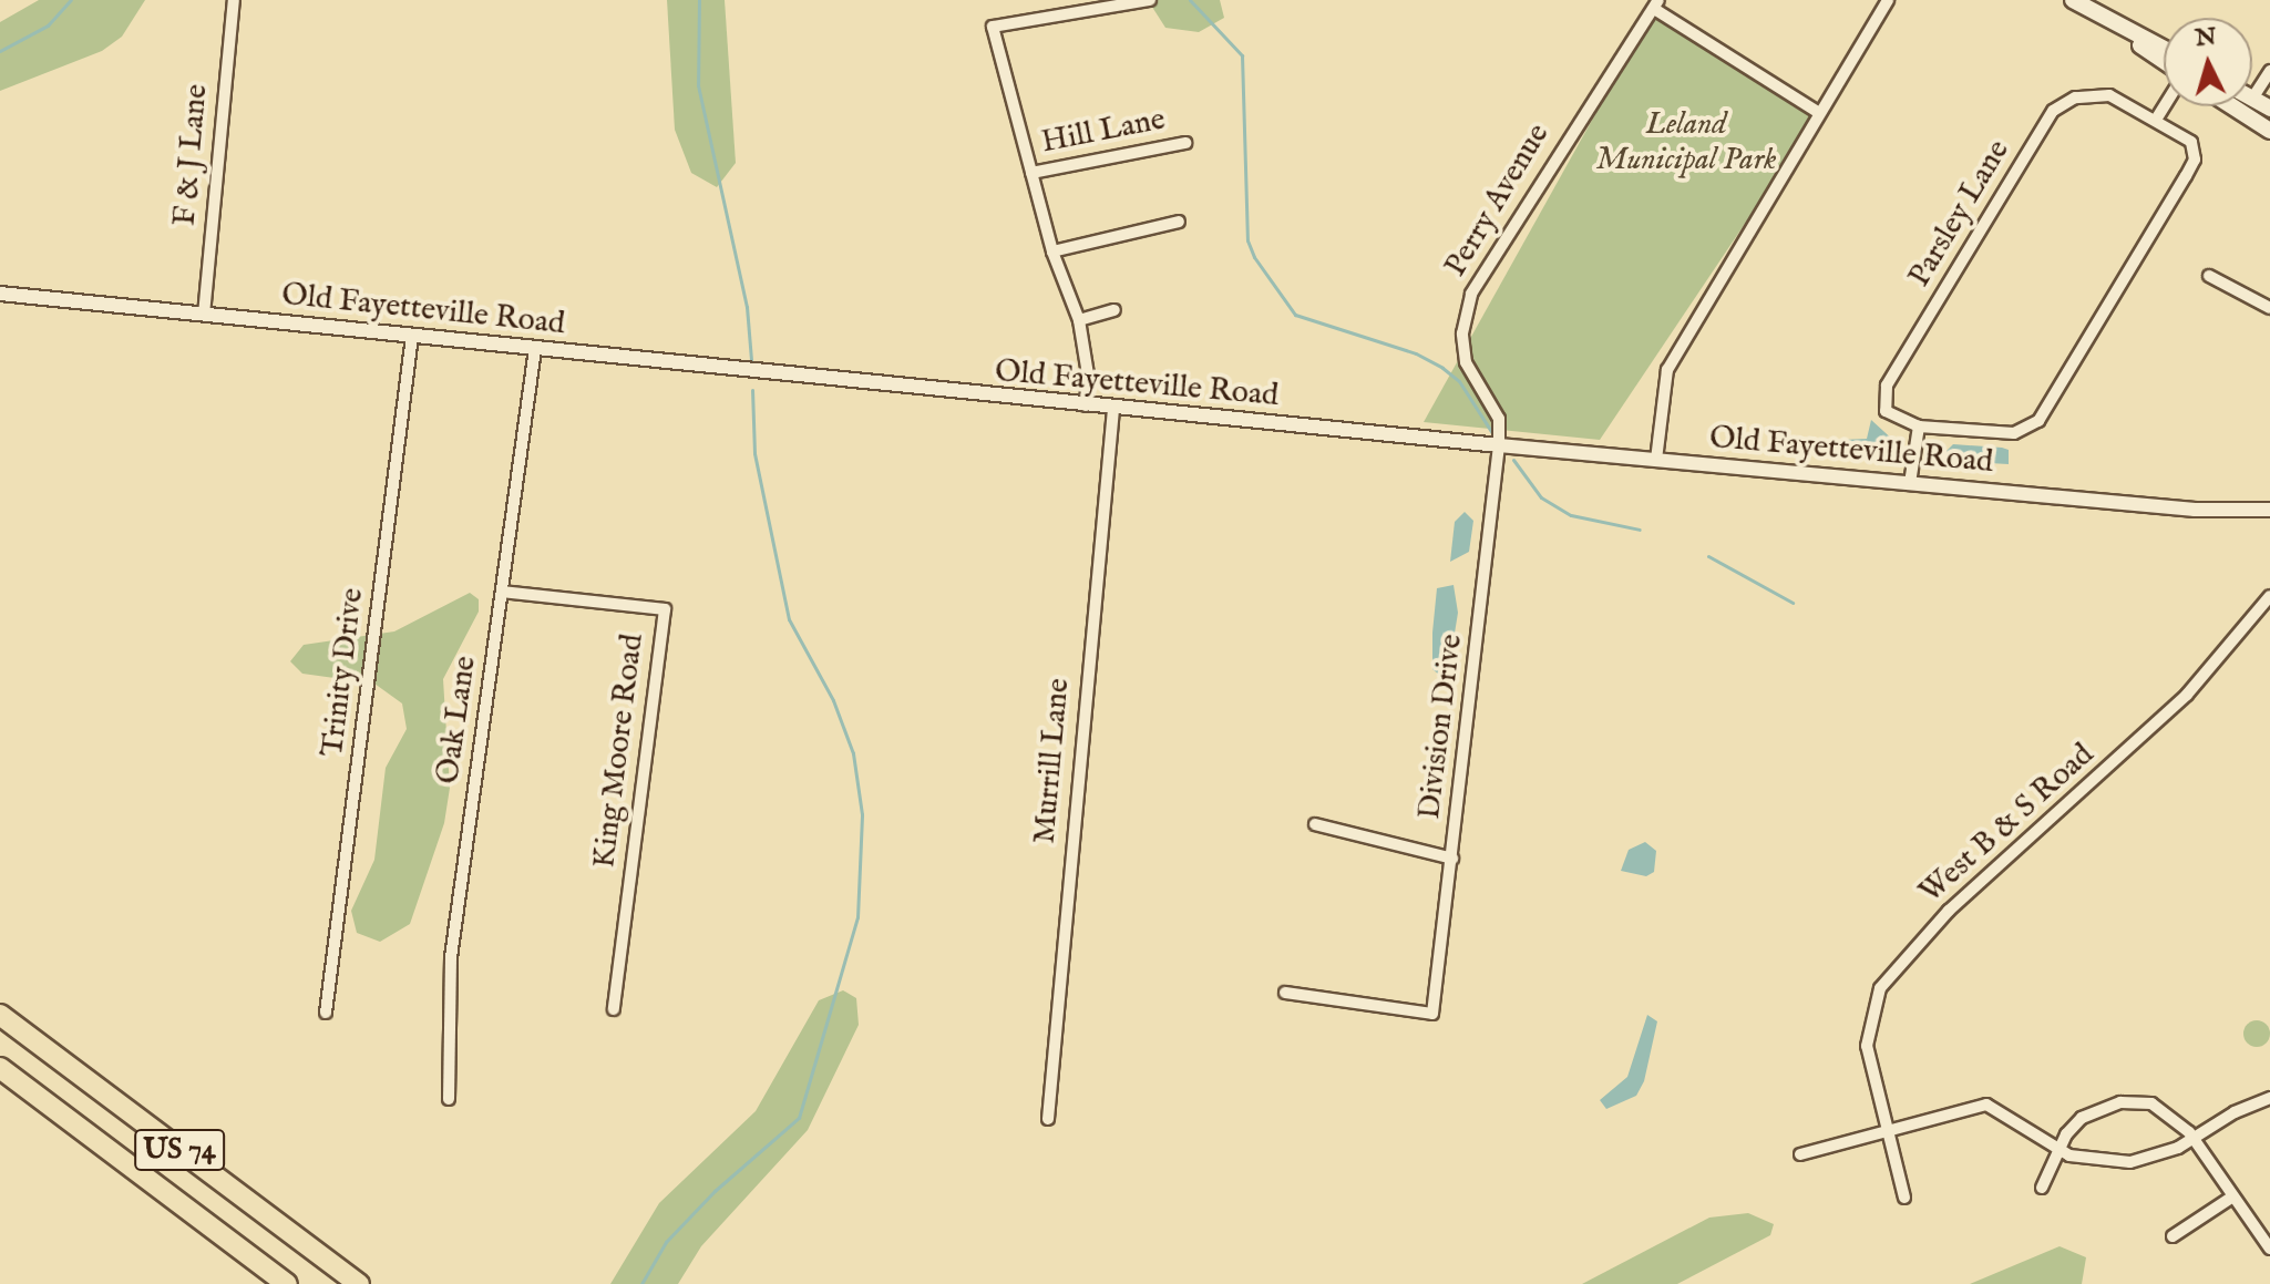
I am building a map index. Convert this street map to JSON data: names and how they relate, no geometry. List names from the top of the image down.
{
  "streets": {
    "highway": ["US 74"],
    "street": [
      "Hill Lane",
      "F & J Lane",
      "Perry Avenue",
      "Parsley Lane",
      "Old Fayetteville Road",
      "Trinity Drive",
      "Oak Lane",
      "Division Drive",
      "King Moore Road",
      "Murrill Lane",
      "West B & S Road"
    ]
  },
  "crossings": [
    ["F & J Lane", "Old Fayetteville Road"],
    ["Perry Avenue", "Old Fayetteville Road"],
    ["Perry Avenue", "Division Drive"],
    ["Old Fayetteville Road", "Trinity Drive"],
    ["Old Fayetteville Road", "Oak Lane"],
    ["Old Fayetteville Road", "Division Drive"],
    ["Old Fayetteville Road", "Murrill Lane"],
    ["Oak Lane", "King Moore Road"]
  ],
  "parks": ["Leland Municipal Park"],
  "north": "top"
}
